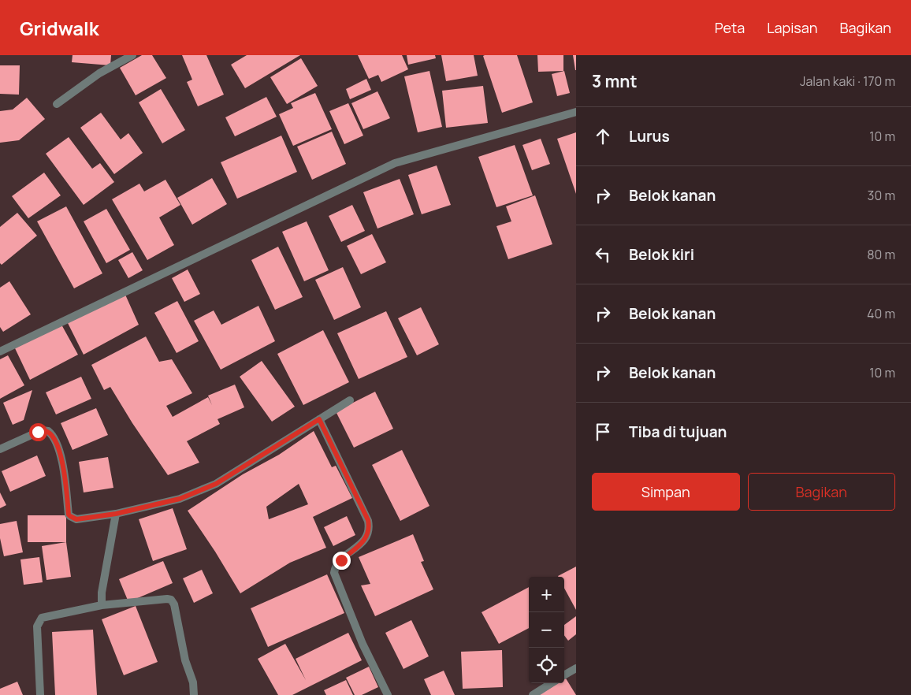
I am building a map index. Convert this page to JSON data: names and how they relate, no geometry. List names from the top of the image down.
{
  "page": {
    "header": "Gridwalk",
    "nav": ["Peta", "Lapisan", "Bagikan"],
    "heading": ["3 mnt", "Jalan kaki · 170 m"],
    "list": [
      ["Lurus", "10 m"],
      ["Belok kanan", "30 m"],
      ["Belok kiri", "80 m"],
      ["Belok kanan", "40 m"],
      ["Belok kanan", "10 m"],
      "Tiba di tujuan"
    ],
    "buttons": ["Simpan", "Bagikan"],
    "map_buttons": ["+", "−"]
  }
}
